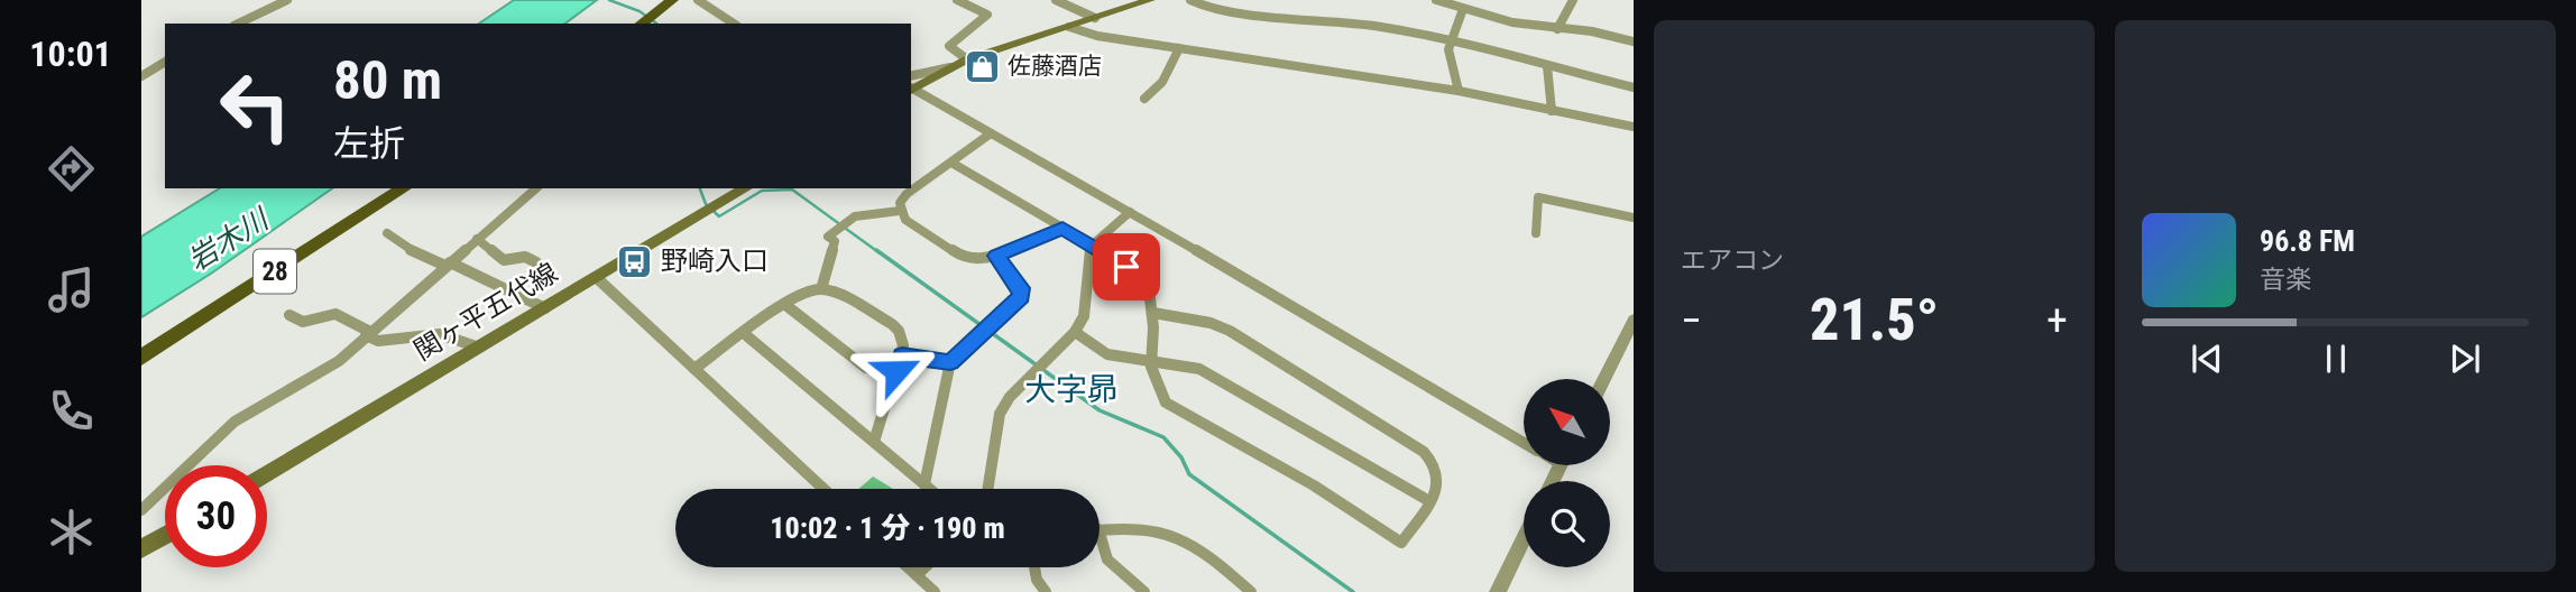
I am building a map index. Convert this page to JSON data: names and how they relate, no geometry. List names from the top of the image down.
{
  "streets": {
    "main road": ["28", "関ヶ平五代線"]
  },
  "districts": ["大字昴"],
  "water": ["岩木川"],
  "places": {
    "shop": ["佐藤酒店"],
    "bus stop": ["野崎入口"]
  },
  "north": "top left",
  "page": {
    "tabs": "10:01",
    "tile": "エアコン",
    "turn": ["80 m", "左折"],
    "song": ["96.8 FM", "音楽"],
    "heat": ["−", "21.5°", "+"],
    "limit": "30",
    "trip": "10:02 · 1 分 · 190 m"
  }
}
